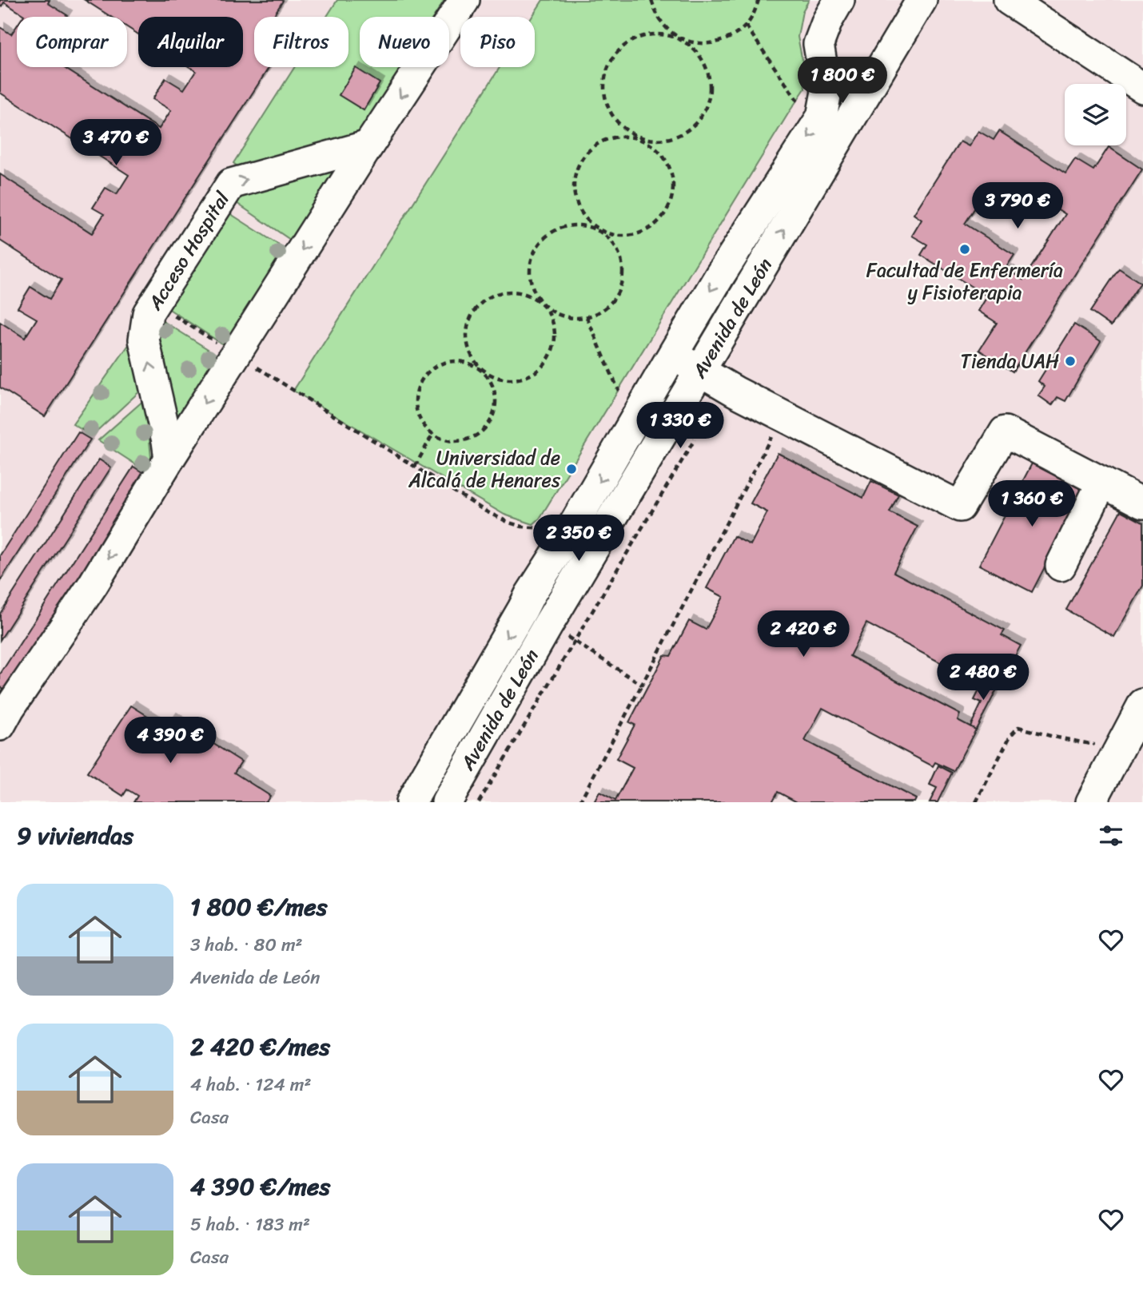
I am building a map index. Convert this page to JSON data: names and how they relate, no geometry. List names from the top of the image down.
{
  "streets": {
    "street": ["Acceso Hospital", "Avenida de León"]
  },
  "places": ["Facultad de Enfermería y Fisioterapia", "Tienda UAH", "Universidad de Alcalá de Henares"],
  "page": {
    "chip": [
      "Comprar",
      "Alquilar",
      "Filtros",
      "Nuevo",
      "Piso"
    ],
    "price": [
      "1 800 €",
      "3 470 €",
      "3 790 €",
      "1 330 €",
      "1 360 €",
      "2 350 €",
      "2 420 €",
      "2 480 €",
      "4 390 €"
    ],
    "heading": "9 viviendas",
    "list": [
      {
        "name": "1 800 €/mes",
        "note": "3 hab. · 80 m² · Avenida de León"
      },
      {
        "name": "2 420 €/mes",
        "note": "4 hab. · 124 m² · Casa"
      },
      {
        "name": "4 390 €/mes",
        "note": "5 hab. · 183 m² · Casa"
      }
    ]
  }
}
